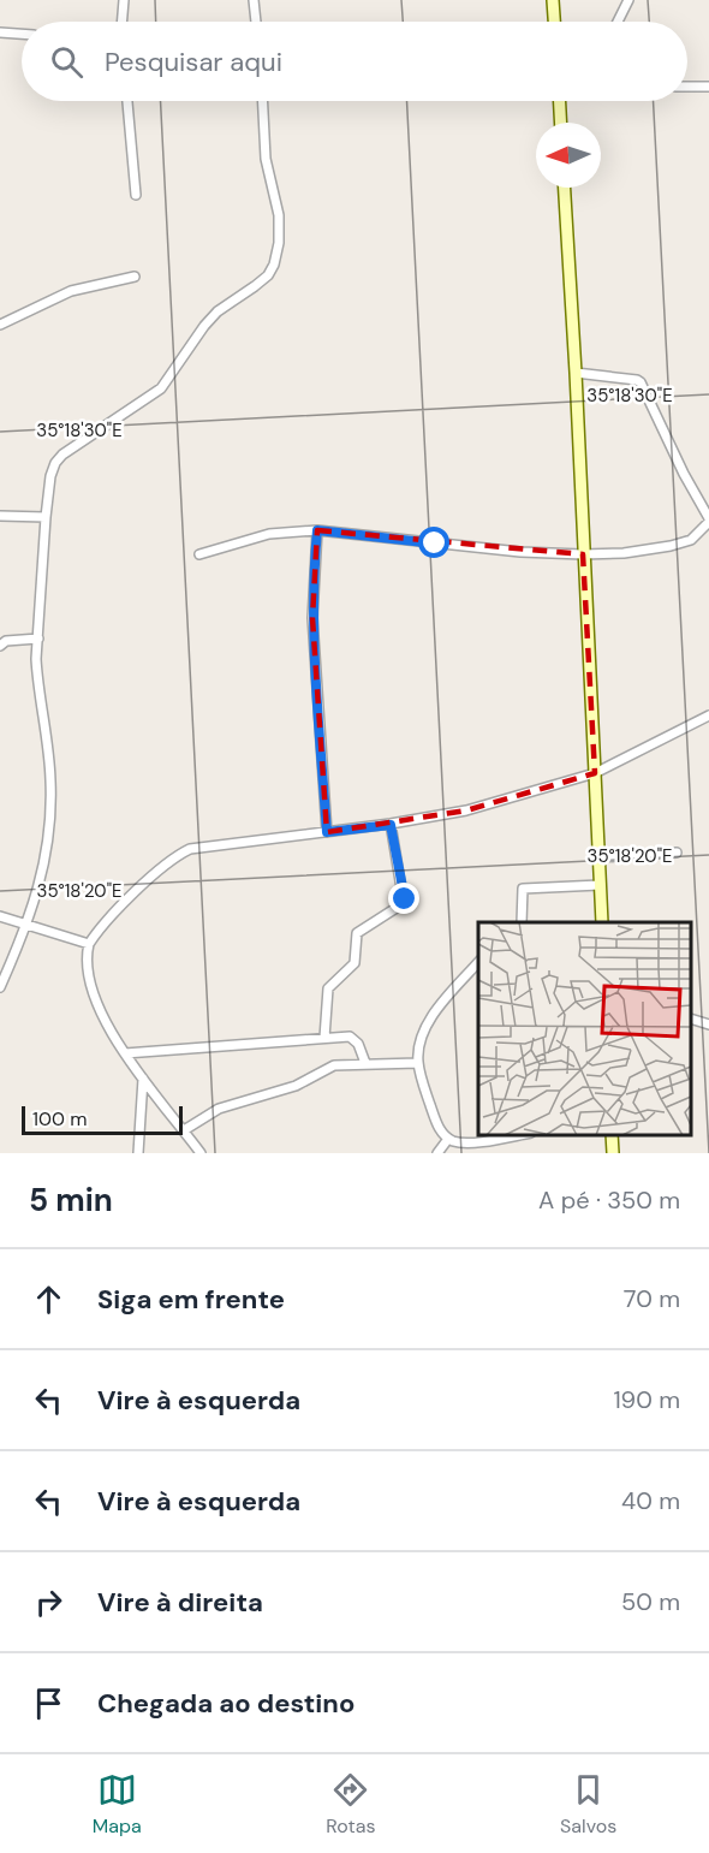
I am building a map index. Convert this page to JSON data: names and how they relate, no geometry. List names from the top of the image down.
{
  "scale_bar": "100 m",
  "north": "left",
  "page": {
    "search": "Pesquisar aqui",
    "scale": "100 m",
    "heading": ["5 min", "A pé · 350 m"],
    "list": [
      ["Siga em frente", "70 m"],
      ["Vire à esquerda", "190 m"],
      ["Vire à esquerda", "40 m"],
      ["Vire à direita", "50 m"],
      "Chegada ao destino"
    ],
    "nav": ["Mapa", "Rotas", "Salvos"]
  },
  "coordinates": ["35°18'30\"E", "35°18'20\"E"]
}
